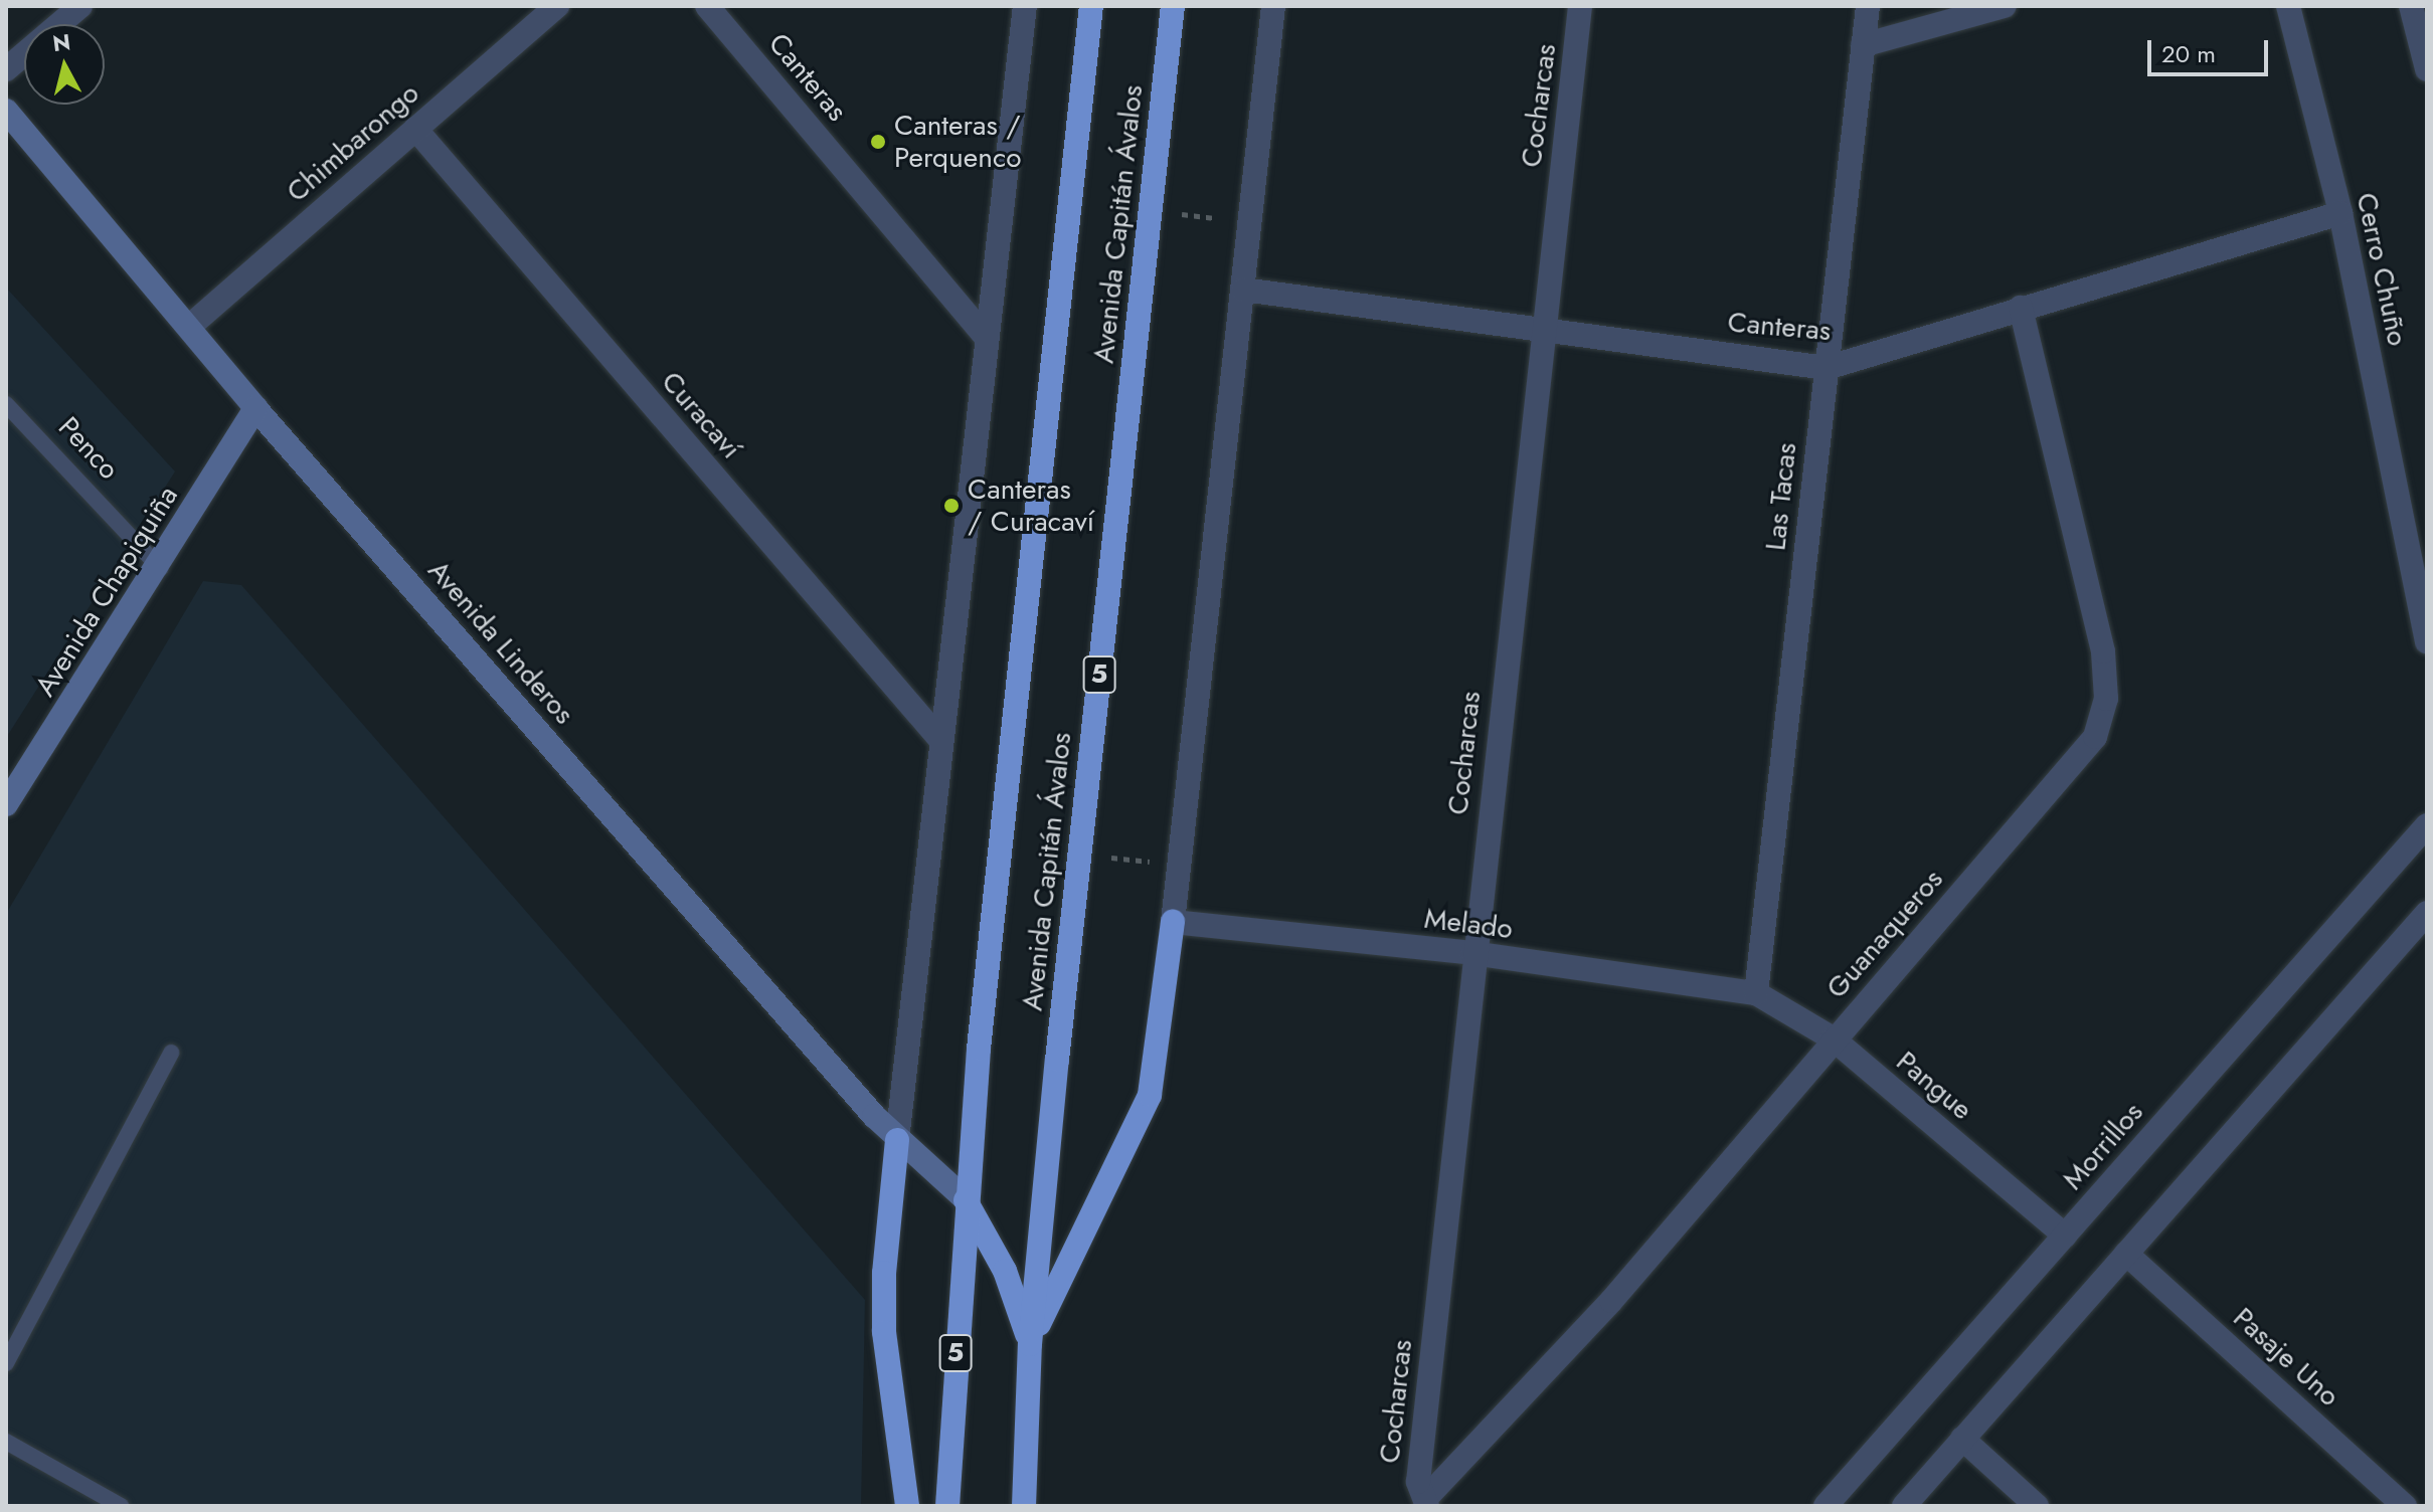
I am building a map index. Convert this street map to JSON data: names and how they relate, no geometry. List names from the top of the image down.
{
  "streets": {
    "highway": ["Avenida Capitán Ávalos", "5"],
    "street": [
      "Canteras",
      "Cocharcas",
      "Chimbarongo",
      "Cerro Chuño",
      "Curacaví",
      "Las Tacas",
      "Avenida Chapiquiña",
      "Avenida Linderos",
      "Melado",
      "Guanaqueros",
      "Pangue",
      "Morrillos",
      "Pasaje Uno"
    ],
    "lane": ["Penco"]
  },
  "crossings": [
    ["Canteras", "Cocharcas"],
    ["Canteras", "Cerro Chuño"],
    ["Canteras", "Las Tacas"],
    ["Canteras", "Guanaqueros"],
    ["Cocharcas", "Melado"],
    ["Cocharcas", "Guanaqueros"],
    ["Chimbarongo", "Curacaví"],
    ["Chimbarongo", "Avenida Linderos"],
    ["Avenida Capitán Ávalos", "Avenida Linderos"],
    ["Penco", "Avenida Chapiquiña"],
    ["Las Tacas", "Melado"],
    ["Las Tacas", "Pangue"],
    ["Avenida Chapiquiña", "Avenida Linderos"],
    ["Melado", "Pangue"],
    ["Guanaqueros", "Pangue"],
    ["Pangue", "Morrillos"]
  ],
  "places": ["Canteras / Perquenco", "Canteras / Curacaví"],
  "scale_bar": "20 m",
  "north": "top"
}
